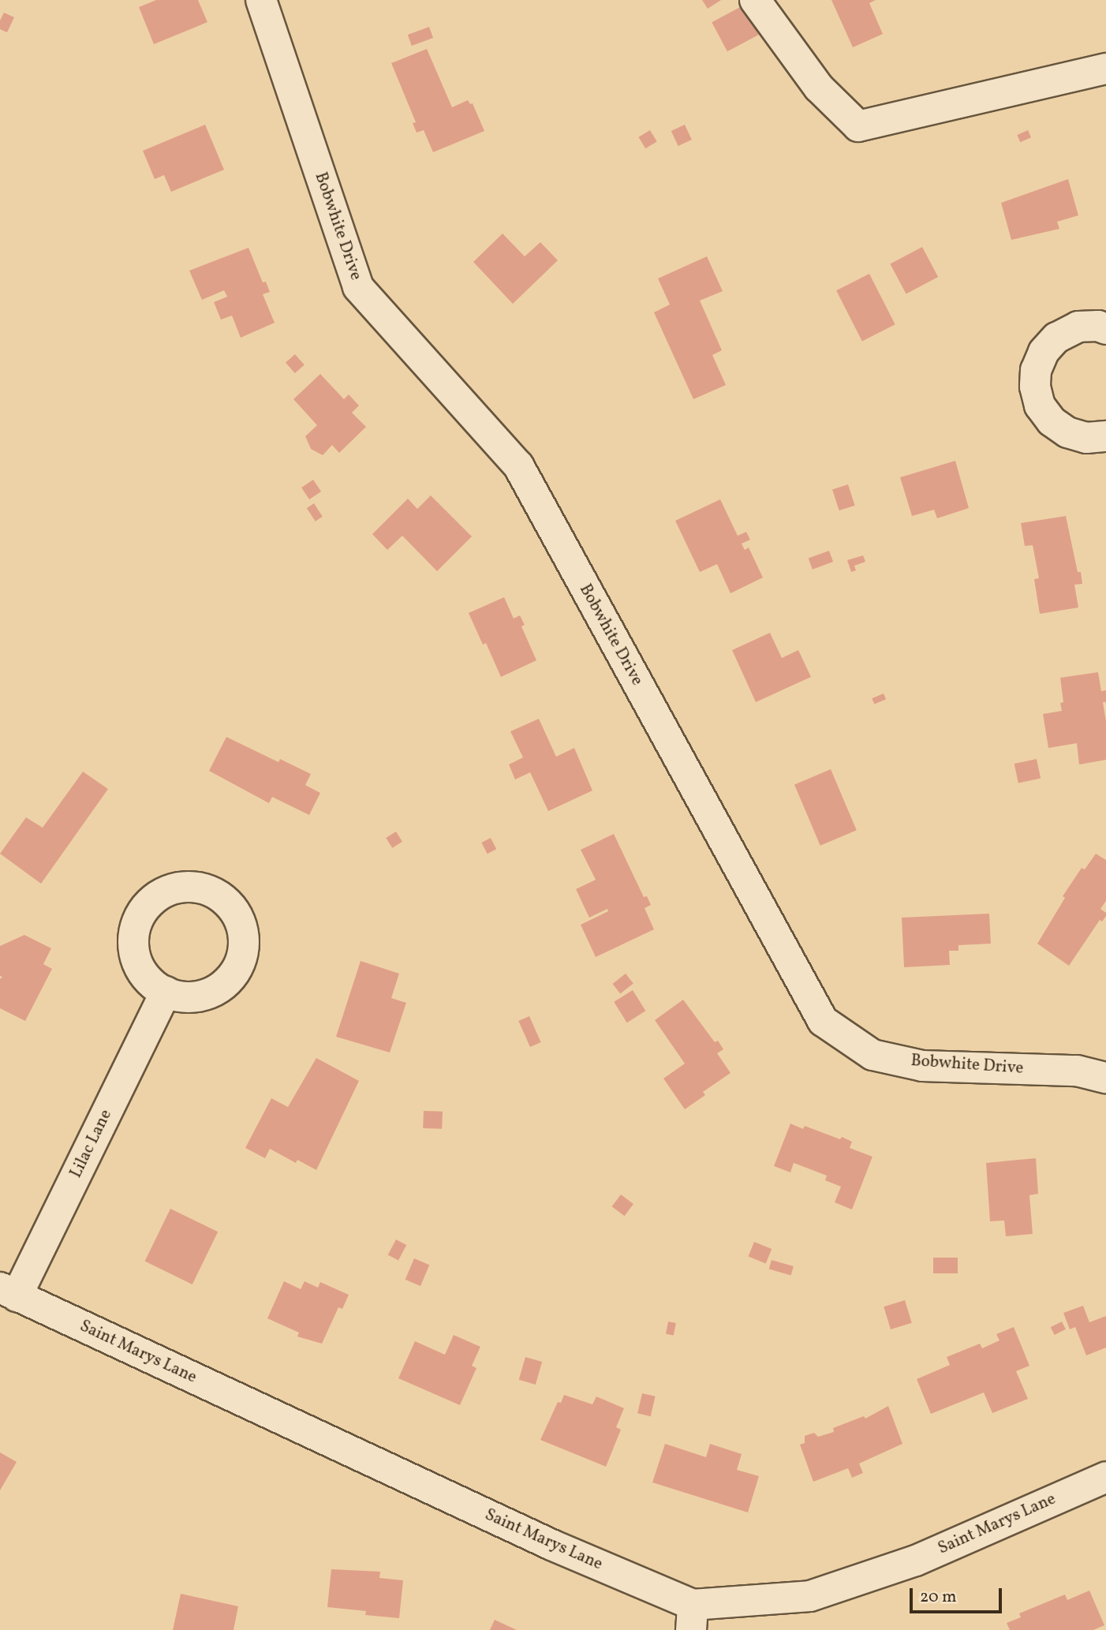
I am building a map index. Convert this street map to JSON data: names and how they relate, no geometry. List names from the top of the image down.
{
  "streets": {
    "street": ["Bobwhite Drive", "Lilac Lane", "Saint Marys Lane"]
  },
  "crossings": [
    ["Lilac Lane", "Saint Marys Lane"]
  ],
  "scale_bar": "20 m"
}
